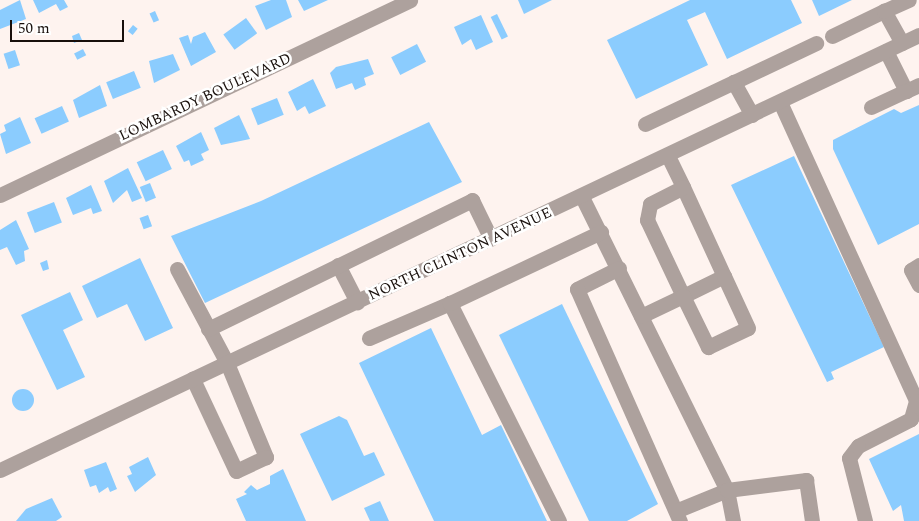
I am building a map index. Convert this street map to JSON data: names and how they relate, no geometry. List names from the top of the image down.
{
  "streets": {
    "street": ["LOMBARDY BOULEVARD", "NORTH CLINTON AVENUE"]
  },
  "scale_bar": "50 m"
}
